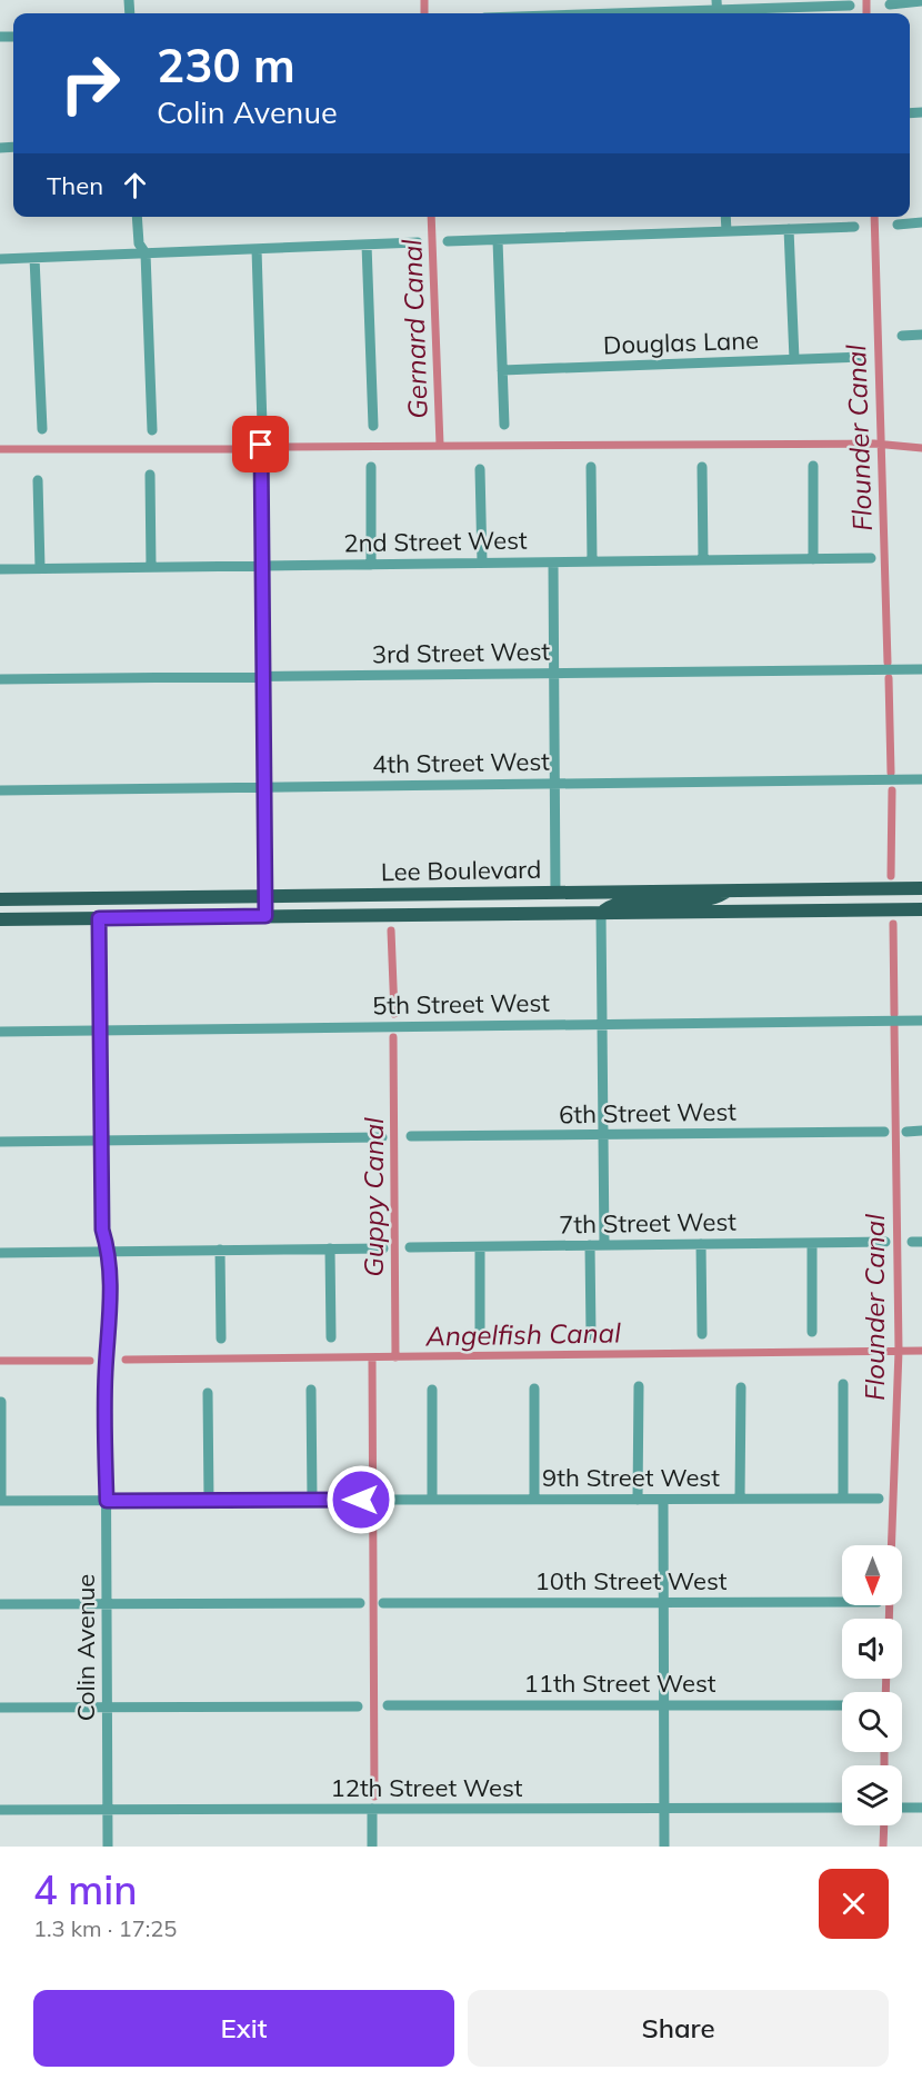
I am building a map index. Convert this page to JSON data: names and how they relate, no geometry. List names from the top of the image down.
{
  "streets": {
    "main road": ["Lee Boulevard"],
    "street": [
      "Douglas Lane",
      "2nd Street West",
      "3rd Street West",
      "4th Street West",
      "5th Street West",
      "6th Street West",
      "7th Street West",
      "9th Street West",
      "10th Street West",
      "Colin Avenue",
      "11th Street West",
      "12th Street West"
    ]
  },
  "crossings": [
    ["Lee Boulevard", "Colin Avenue"],
    ["5th Street West", "Colin Avenue"],
    ["Colin Avenue", "12th Street West"]
  ],
  "water": [
    "Gernard Canal",
    "Flounder Canal",
    "Guppy Canal",
    "Angelfish Canal"
  ],
  "north": "bottom",
  "page": {
    "turn": ["230 m", "Colin Avenue"],
    "then": "Then",
    "heading": ["4 min", "1.3 km · 17:25"],
    "buttons": ["Exit", "Share"]
  }
}
